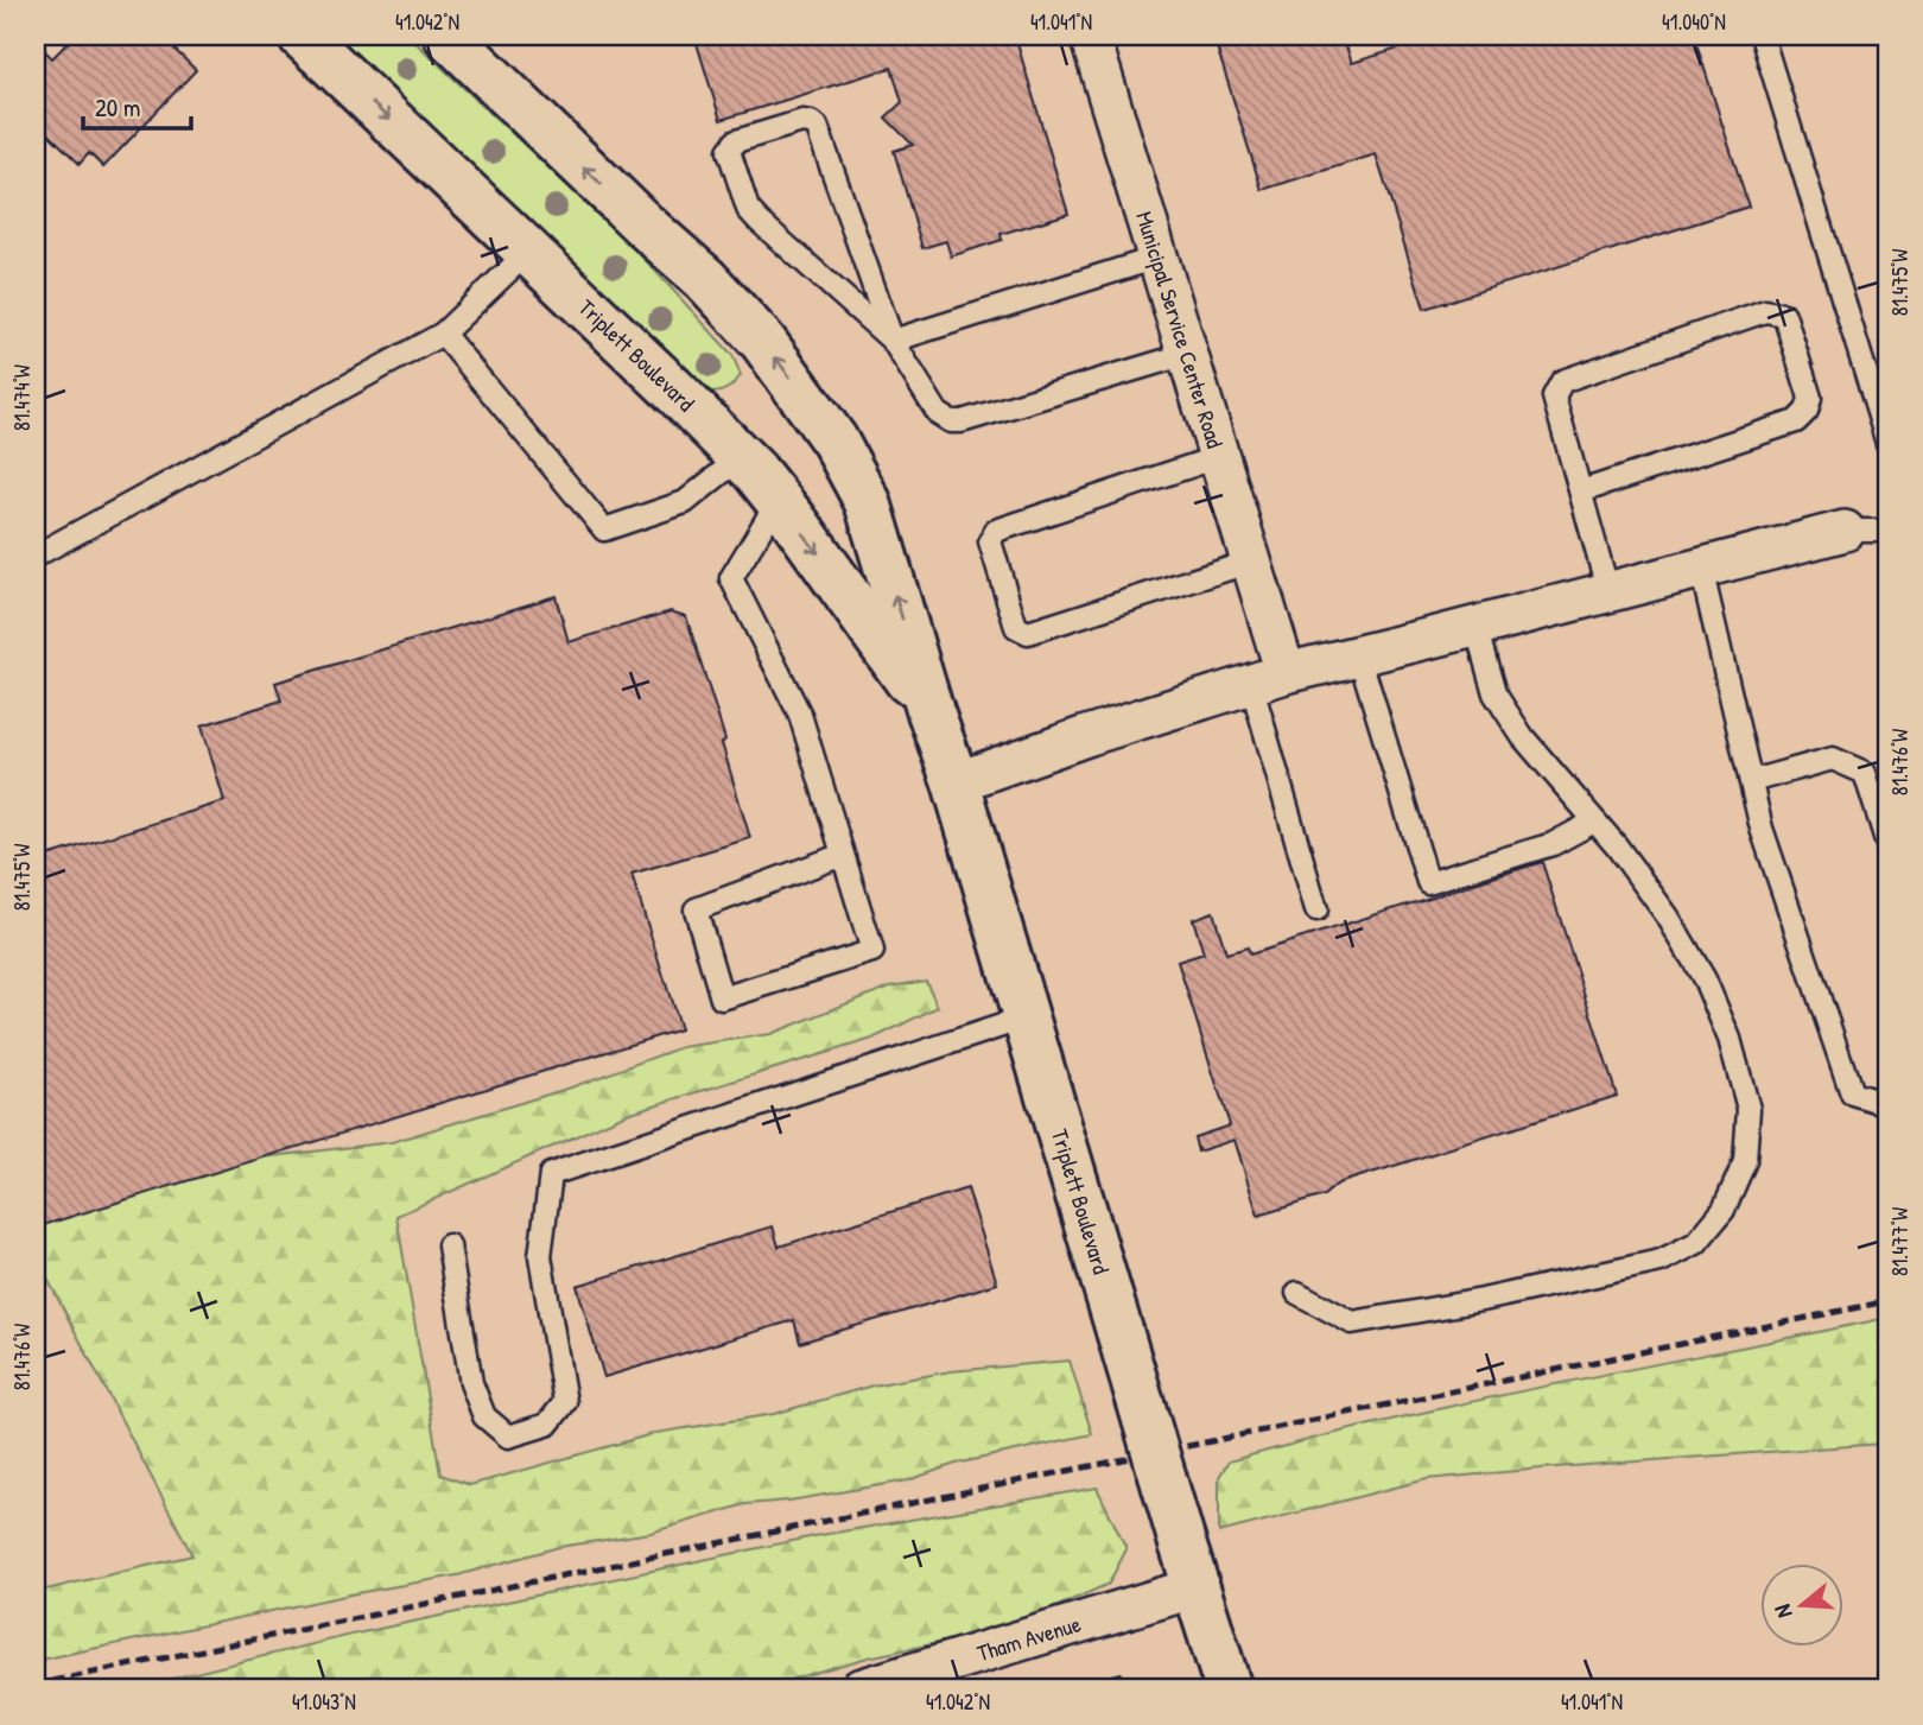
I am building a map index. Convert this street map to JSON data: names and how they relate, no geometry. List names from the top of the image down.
{
  "streets": {
    "main road": ["Triplett Boulevard"],
    "street": ["Municipal Service Center Road", "Tham Avenue"]
  },
  "crossings": [
    ["Triplett Boulevard", "Tham Avenue"]
  ],
  "scale_bar": "20 m",
  "north": "left",
  "coordinates": [
    "41.042°N",
    "41.041°N",
    "41.040°N",
    "81.475°W",
    "81.474°W",
    "81.476°W",
    "81.477°W",
    "41.043°N"
  ]
}
